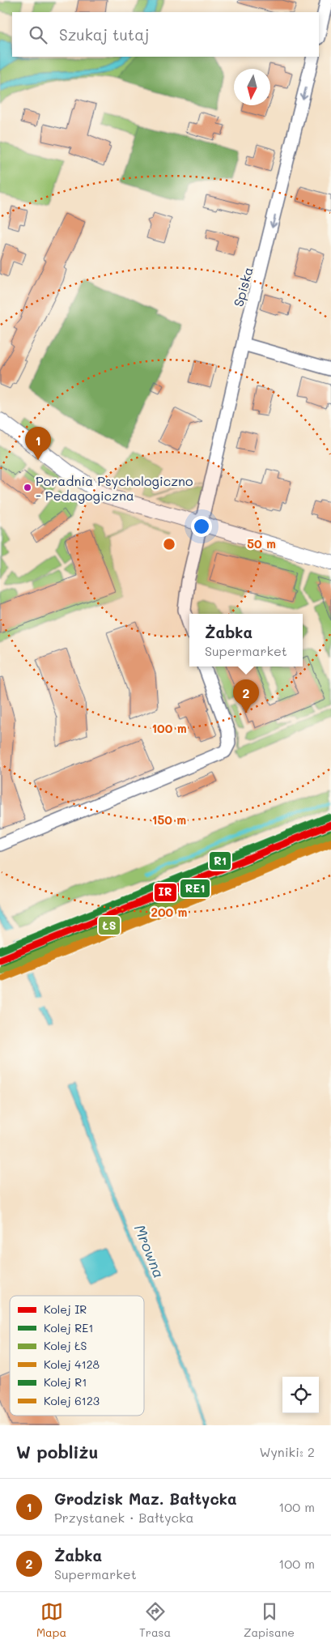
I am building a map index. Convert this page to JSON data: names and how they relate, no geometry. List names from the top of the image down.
{
  "streets": {
    "street": ["Spiska"]
  },
  "one_way": ["Spiska"],
  "water": ["Mrowna"],
  "places": ["Poradnia Psychologiczno - Pedagogiczna"],
  "lines": [
    "rail line R1",
    "rail line IR",
    "rail line RE1",
    "rail line ŁS",
    "rail line 6123",
    "rail line 4128"
  ],
  "legend": [
    "Kolej IR",
    "Kolej RE1",
    "Kolej ŁS",
    "Kolej 4128",
    "Kolej R1",
    "Kolej 6123"
  ],
  "north": "bottom",
  "page": {
    "search": "Szukaj tutaj",
    "pins": ["1", "2"],
    "popup": ["Żabka", "Supermarket"],
    "heading": ["W pobliżu", "Wyniki: 2"],
    "list": [
      {
        "mark": "1",
        "name": "Grodzisk Maz. Bałtycka",
        "note": "Przystanek · Bałtycka",
        "value": "100 m"
      },
      {
        "mark": "2",
        "name": "Żabka",
        "note": "Supermarket",
        "value": "100 m"
      }
    ],
    "nav": ["Mapa", "Trasa", "Zapisane"]
  },
  "rings": [
    "50 m",
    "100 m",
    "150 m",
    "200 m"
  ]
}
